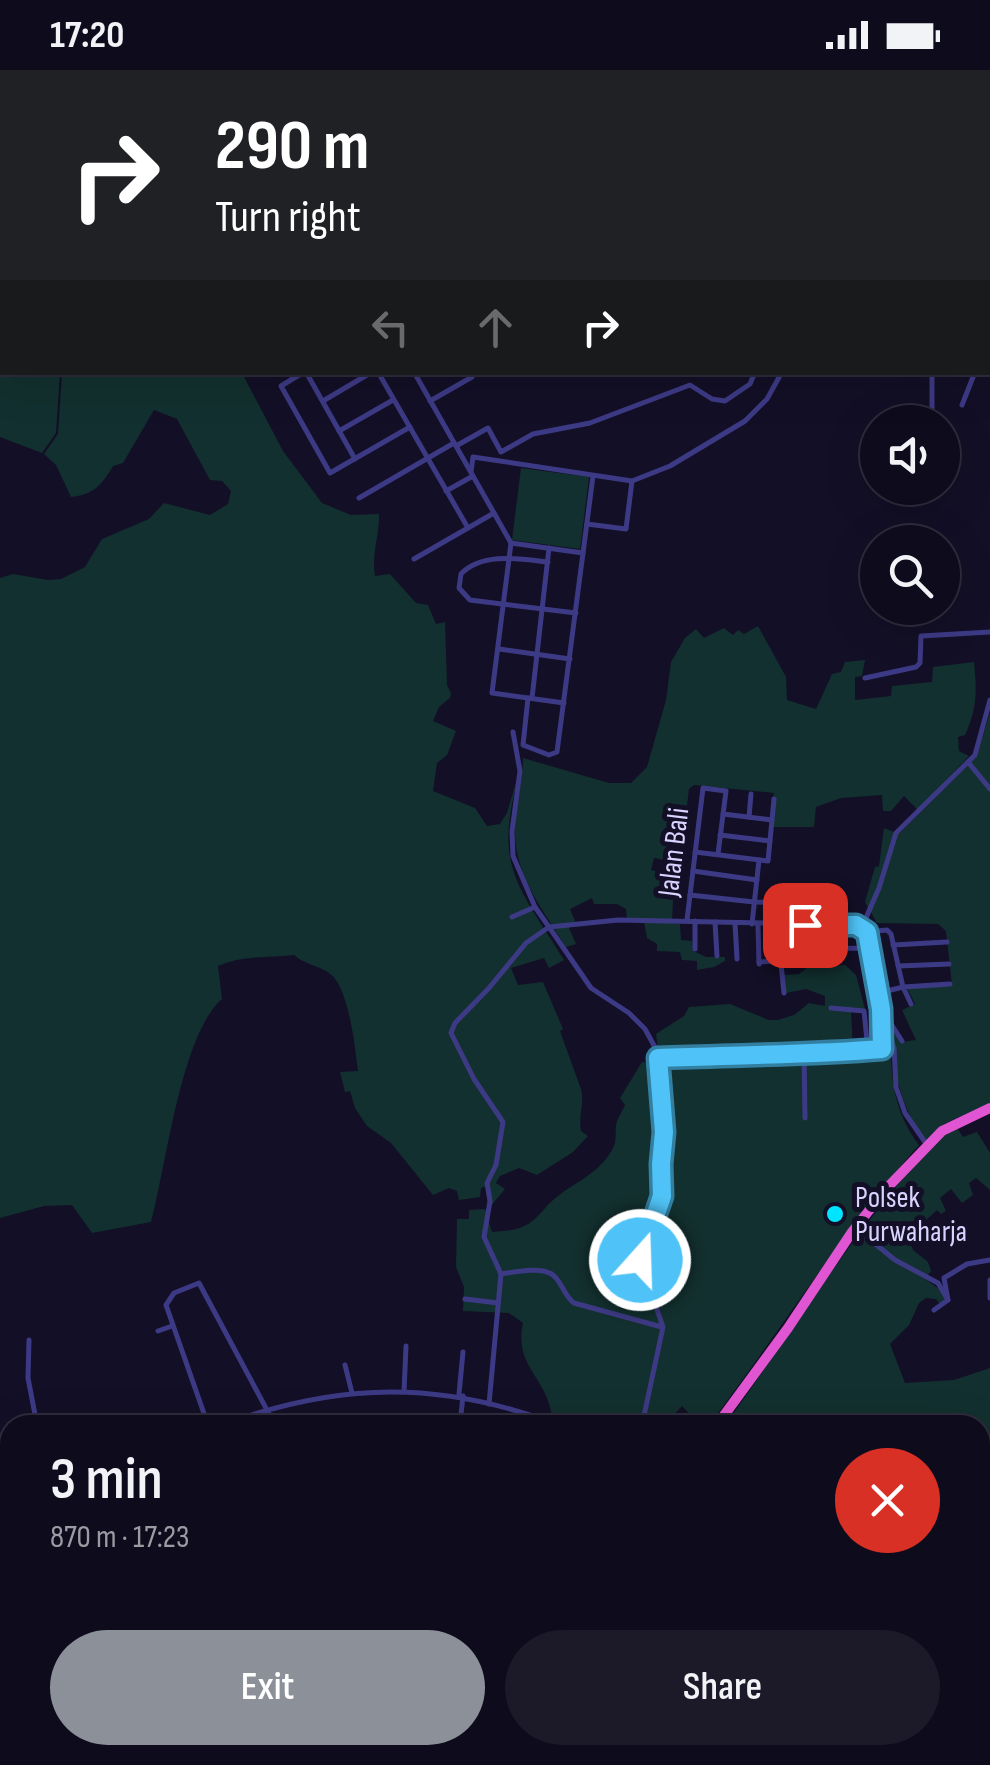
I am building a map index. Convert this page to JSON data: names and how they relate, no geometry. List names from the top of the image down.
{
  "streets": {
    "street": ["Jalan Bali"]
  },
  "places": ["Polsek Purwaharja"],
  "page": {
    "status": "17:20",
    "turn": ["290 m", "Turn right"],
    "heading": ["3 min", "870 m · 17:23"],
    "buttons": ["Exit", "Share"]
  }
}
